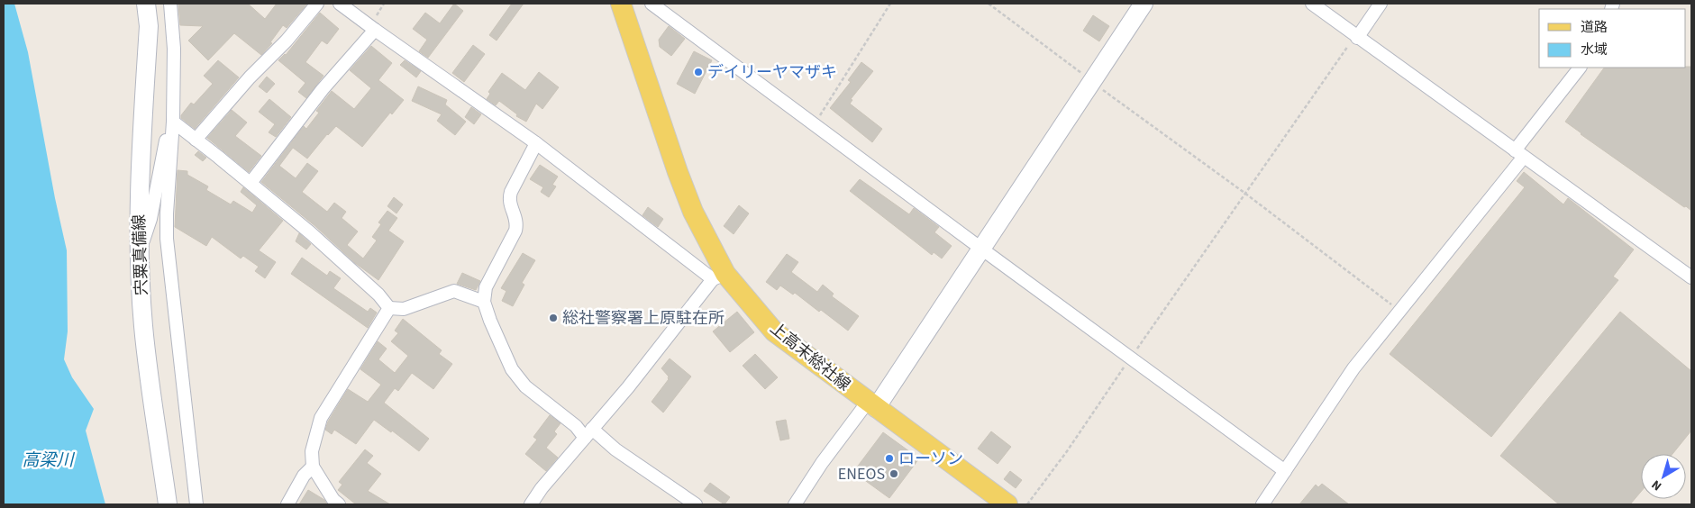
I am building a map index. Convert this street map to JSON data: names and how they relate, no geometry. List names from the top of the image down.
{
  "streets": {
    "main road": ["宍粟真備線", "上高末総社線"]
  },
  "water": ["高梁川"],
  "places": [
    "デイリーヤマザキ",
    "総社警察署上原駐在所",
    "ローソン",
    "ENEOS"
  ],
  "legend": ["道路", "水域"],
  "north": "bottom left"
}
